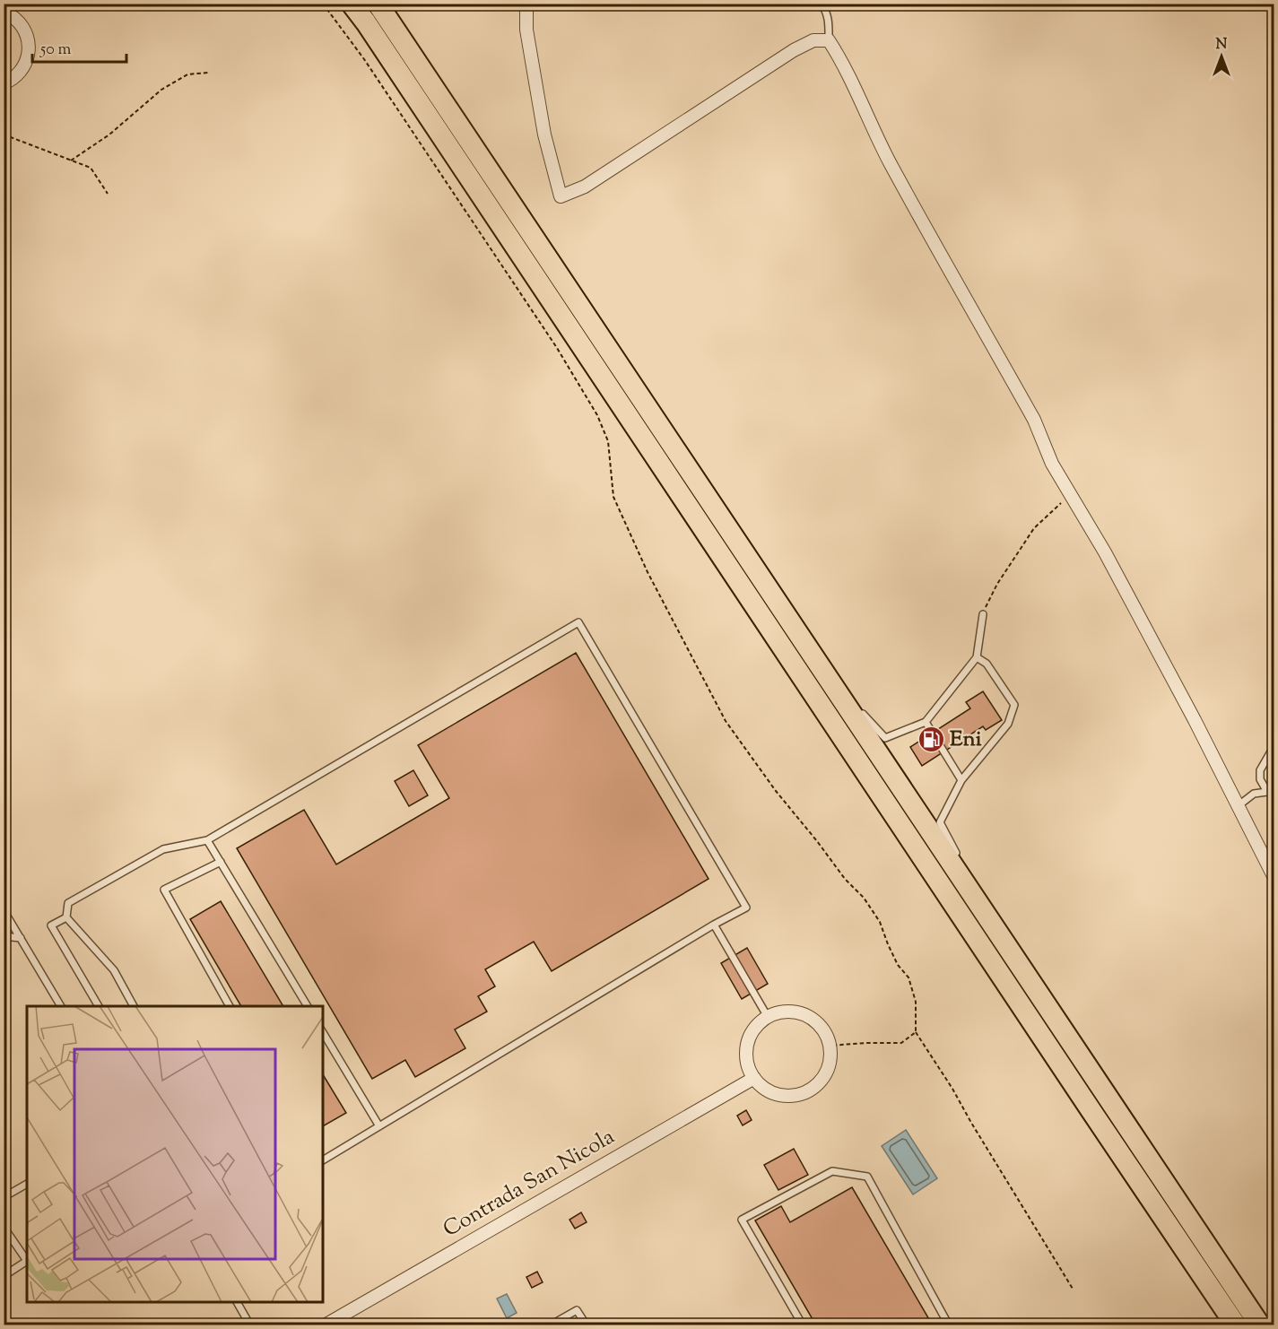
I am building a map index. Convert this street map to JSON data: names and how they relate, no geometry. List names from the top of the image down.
{
  "streets": {
    "street": ["Contrada San Nicola"]
  },
  "places": {
    "fuel station": ["Eni"]
  },
  "scale_bar": "50 m",
  "north": "top"
}
